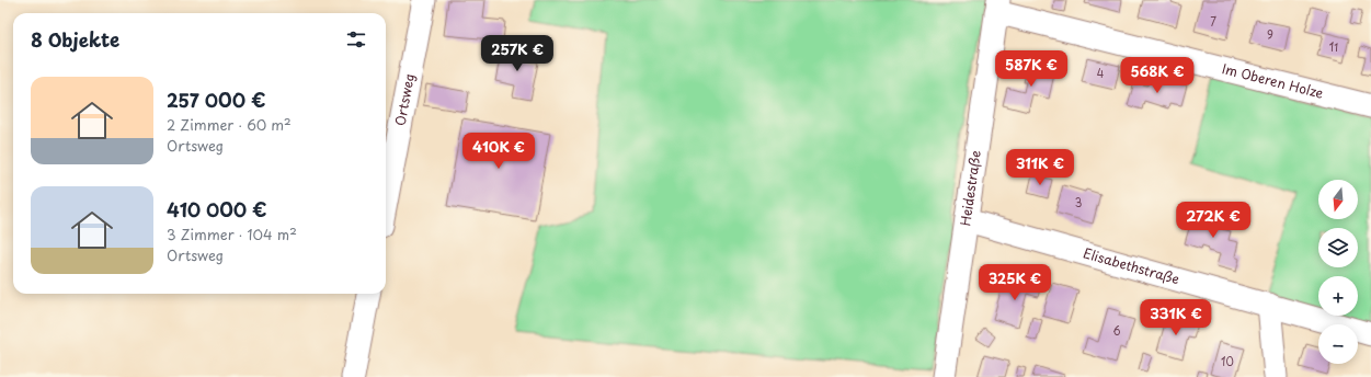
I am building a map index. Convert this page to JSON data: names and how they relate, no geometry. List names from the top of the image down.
{
  "streets": {
    "street": [
      "Im Oberen Holze",
      "Ortsweg",
      "Heidestraße",
      "Elisabethstraße"
    ]
  },
  "crossings": [
    ["Im Oberen Holze", "Heidestraße"],
    ["Heidestraße", "Elisabethstraße"]
  ],
  "house_numbers": [
    "7",
    "9",
    "11",
    "4",
    "3",
    "6",
    "10"
  ],
  "north": "bottom",
  "page": {
    "heading": "8 Objekte",
    "price": [
      "257K €",
      "587K €",
      "568K €",
      "410K €",
      "311K €",
      "272K €",
      "325K €",
      "331K €"
    ],
    "list": [
      {
        "name": "257 000 €",
        "note": "2 Zimmer · 60 m² · Ortsweg"
      },
      {
        "name": "410 000 €",
        "note": "3 Zimmer · 104 m² · Ortsweg"
      }
    ],
    "map_buttons": ["+", "−"]
  }
}
